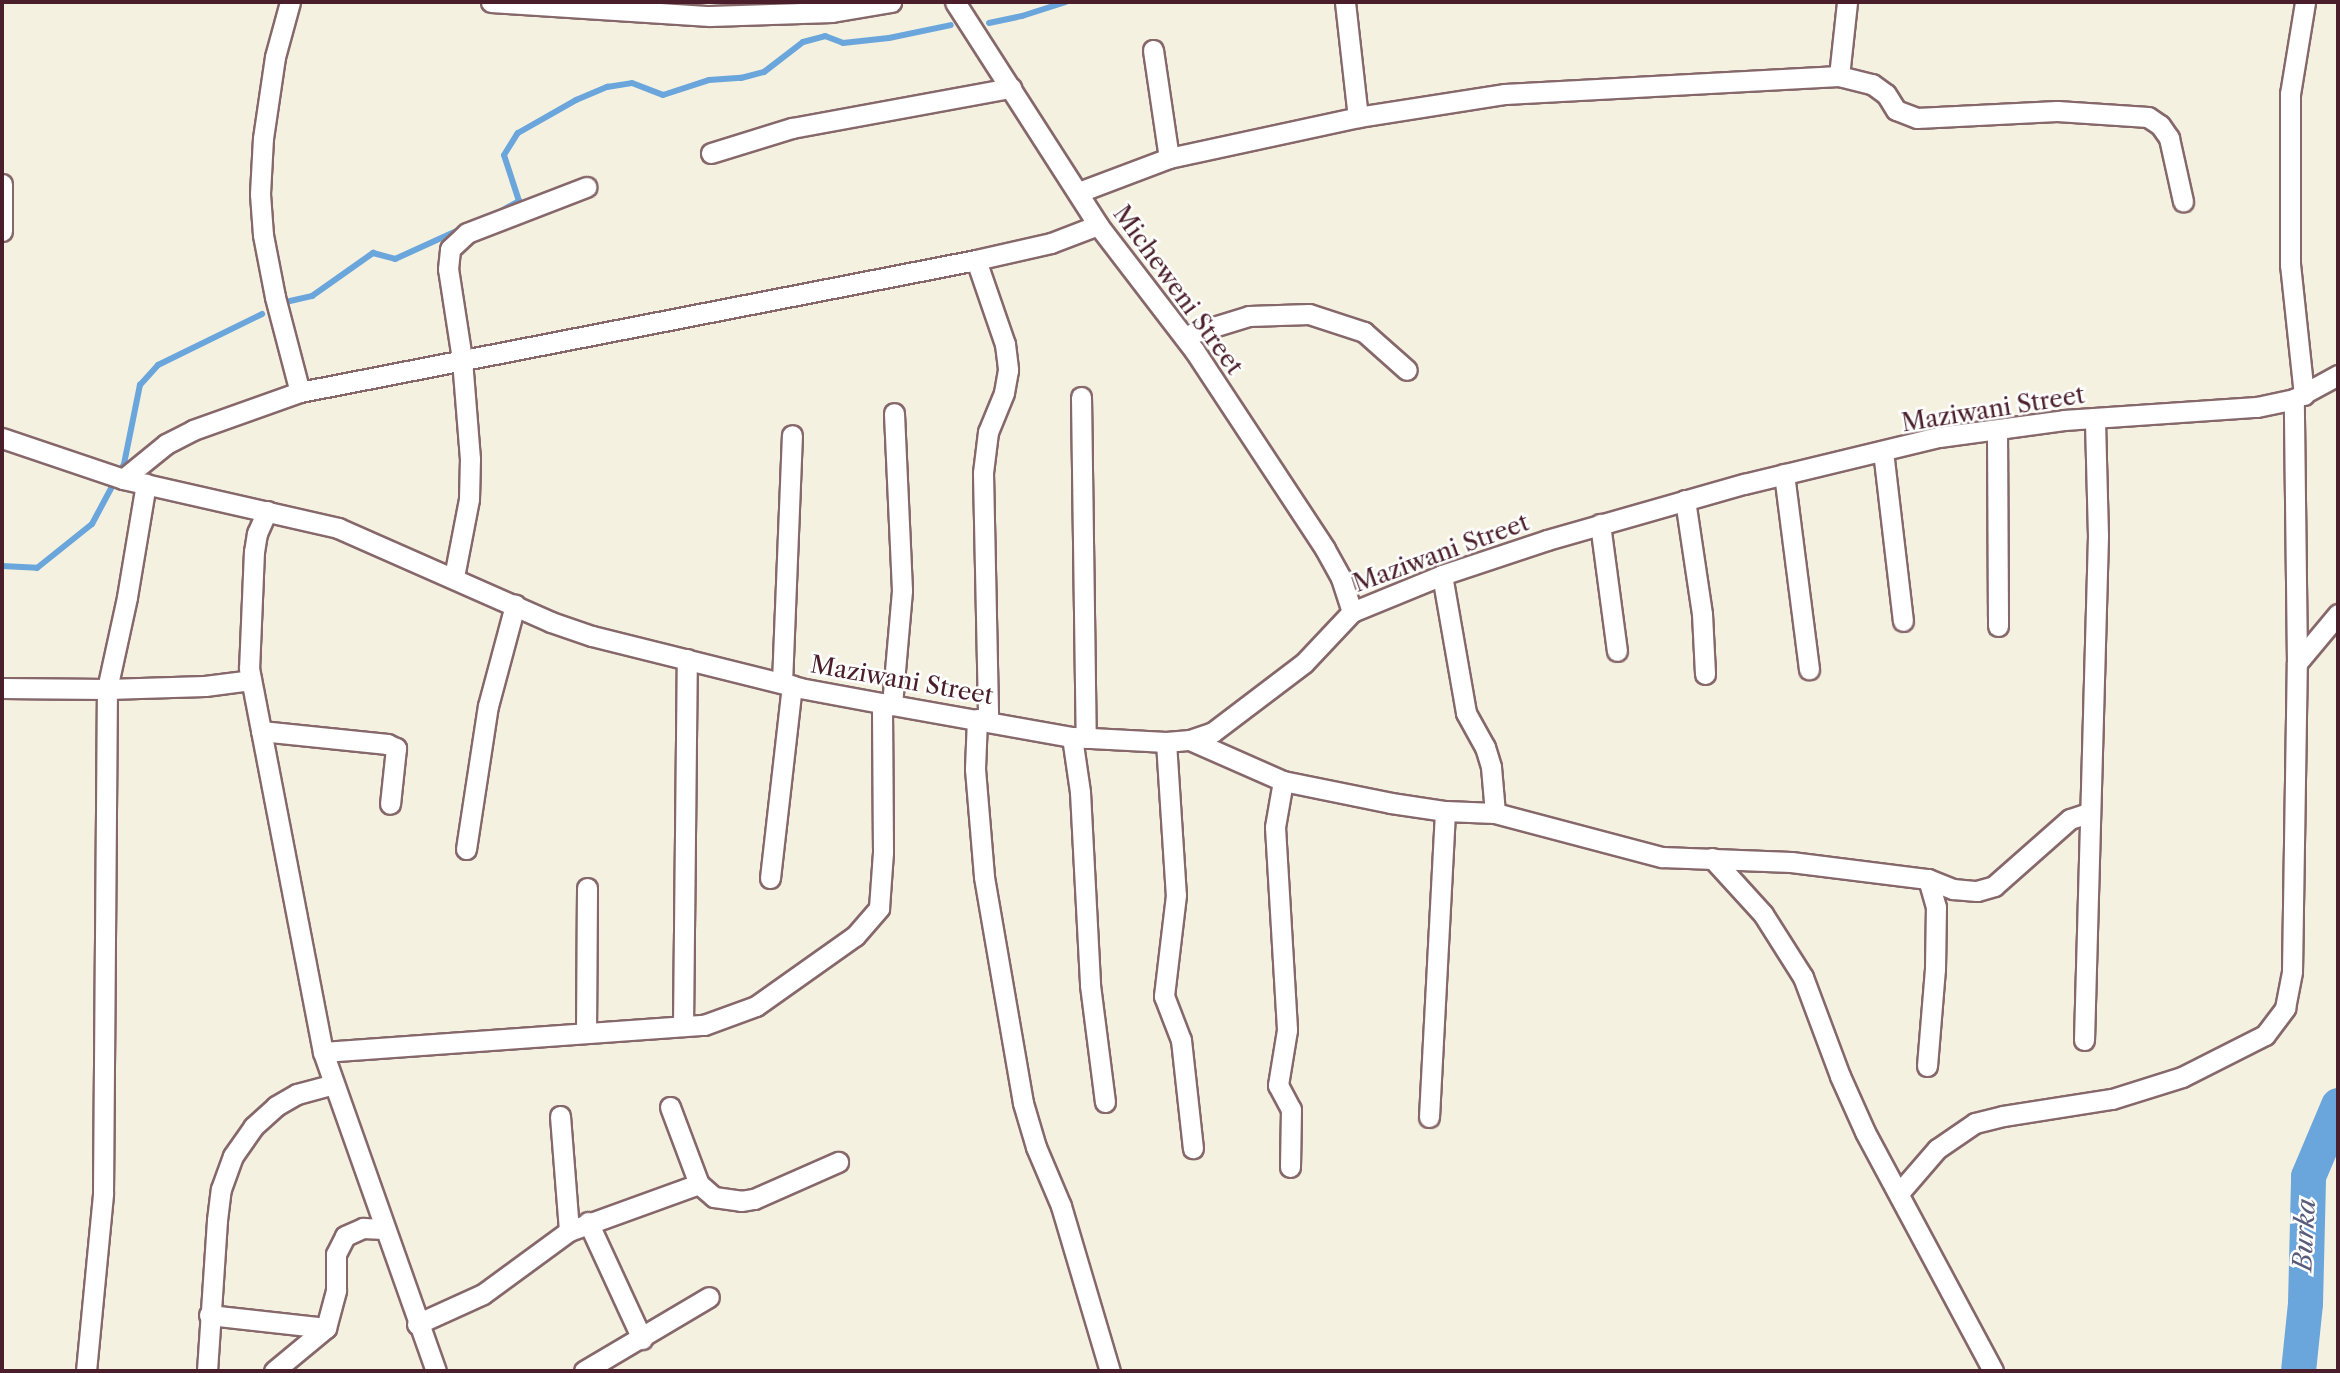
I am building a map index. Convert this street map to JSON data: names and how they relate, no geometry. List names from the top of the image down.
{
  "streets": {
    "street": ["Micheweni Street", "Maziwani Street"]
  },
  "crossings": [
    ["Micheweni Street", "Maziwani Street"]
  ],
  "water": ["Burka"]
}
